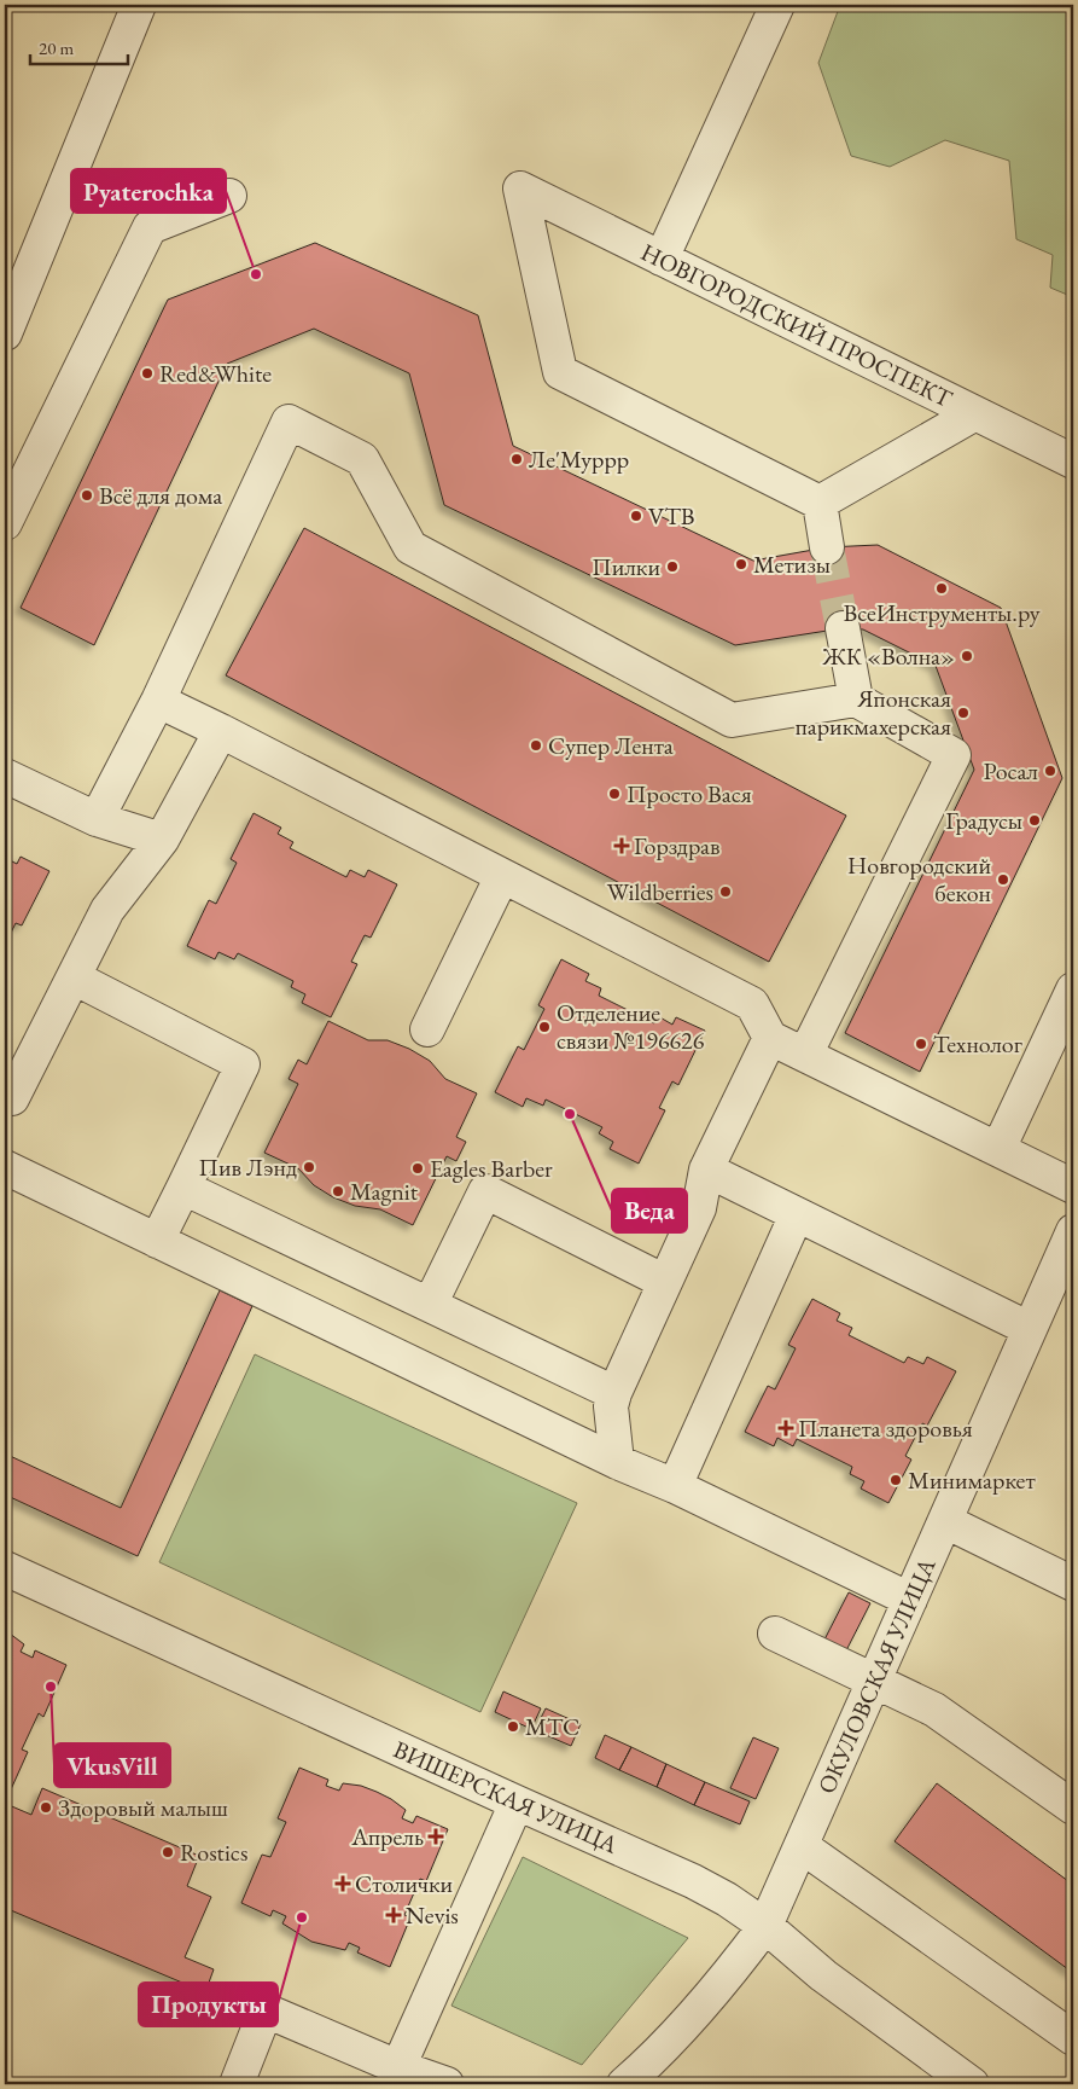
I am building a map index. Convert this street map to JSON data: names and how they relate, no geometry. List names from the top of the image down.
{
  "streets": {
    "street": ["НОВГОРОДСКИЙ ПРОСПЕКТ", "ОКУЛОВСКАЯ УЛИЦА", "ВИШЕРСКАЯ УЛИЦА"]
  },
  "crossings": [
    ["ОКУЛОВСКАЯ УЛИЦА", "ВИШЕРСКАЯ УЛИЦА"]
  ],
  "places": {
    "other": [
      "Pyaterochka",
      "Red&White",
      "Ле'Муррр",
      "Всё для дома",
      "VTB",
      "Метизы",
      "Пилки",
      "ВсеИнструменты.ру",
      "ЖК «Волна»",
      "Японская парикмахерская",
      "Супер Лента",
      "Росал",
      "Просто Вася",
      "Градусы",
      "Новгородский бекон",
      "Wildberries",
      "Отделение связи №196626",
      "Технолог",
      "Веда",
      "Пив Лэнд",
      "Eagles Barber",
      "Magnit",
      "Минимаркет",
      "VkusVill",
      "МТС",
      "Здоровый малыш",
      "Rostics",
      "Продукты"
    ],
    "health": [
      "Горздрав",
      "Планета здоровья",
      "Апрель",
      "Столички",
      "Nevis"
    ]
  },
  "scale_bar": "20 m"
}
